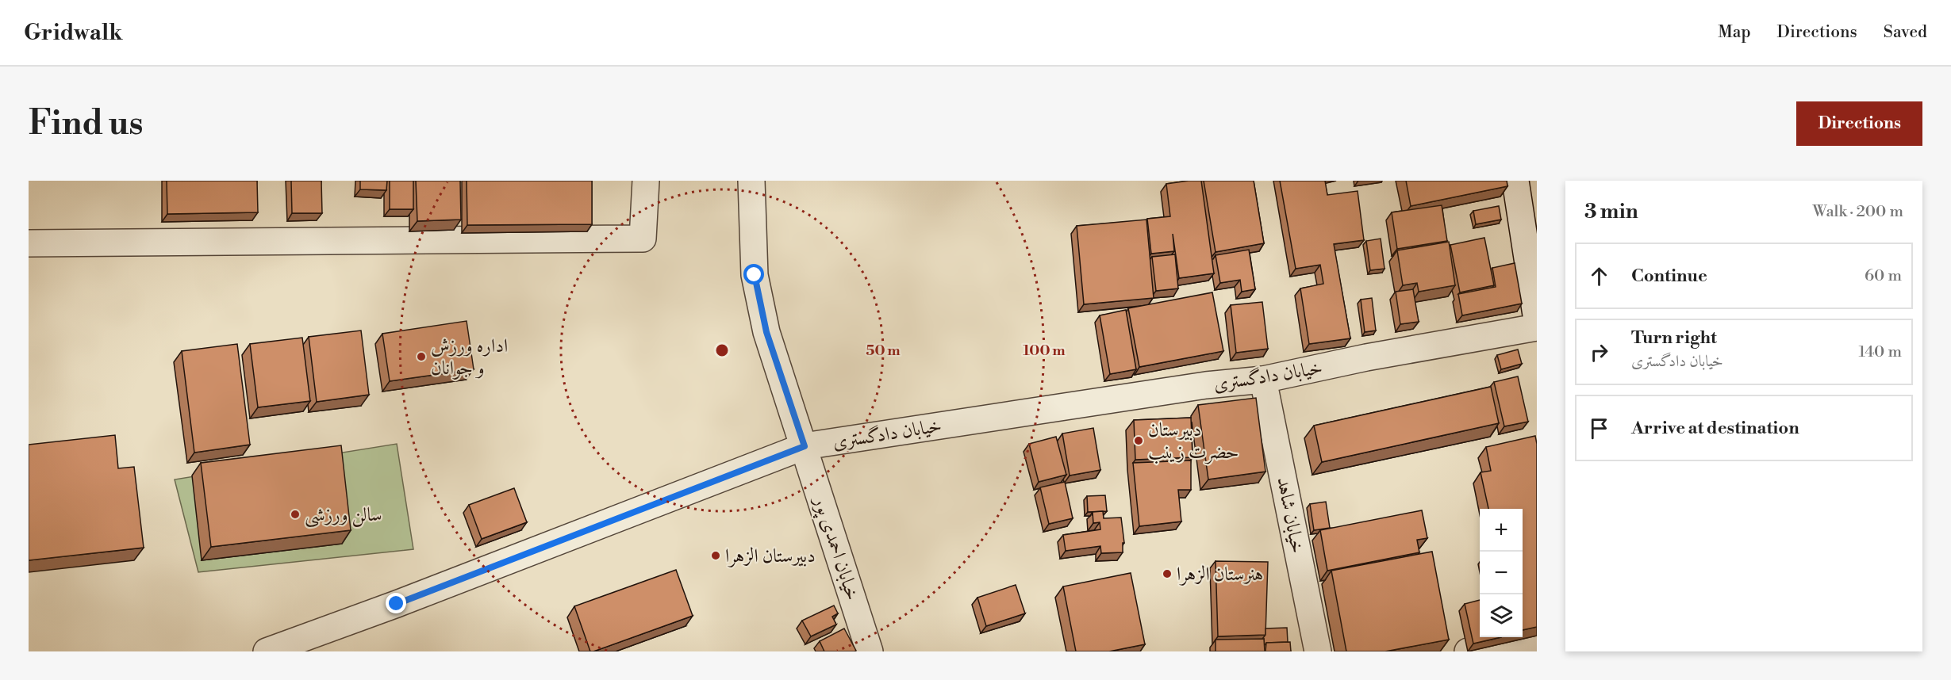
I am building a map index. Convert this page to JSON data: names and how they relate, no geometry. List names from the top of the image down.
{
  "streets": {
    "street": ["خیابان دادگستری", "خیابان شاهد", "خیابان احمدی پور"]
  },
  "crossings": [
    ["خیابان دادگستری", "خیابان شاهد"],
    ["خیابان دادگستری", "خیابان احمدی پور"]
  ],
  "places": [
    "اداره ورزش و جوانان",
    "دبیرستان حضرت زینب",
    "سالن ورزشی",
    "دبیرستان الزهرا",
    "هنرستان الزهرا"
  ],
  "page": {
    "header": "Gridwalk",
    "nav": ["Map", "Directions", "Saved"],
    "buttons": "Directions",
    "title": "Find us",
    "heading": ["3 min", "Walk · 200 m"],
    "list": [
      ["Continue", "60 m"],
      ["Turn right", "خیابان دادگستری", "140 m"],
      "Arrive at destination"
    ],
    "map_buttons": ["+", "−"]
  },
  "rings": ["50 m", "100 m"]
}
